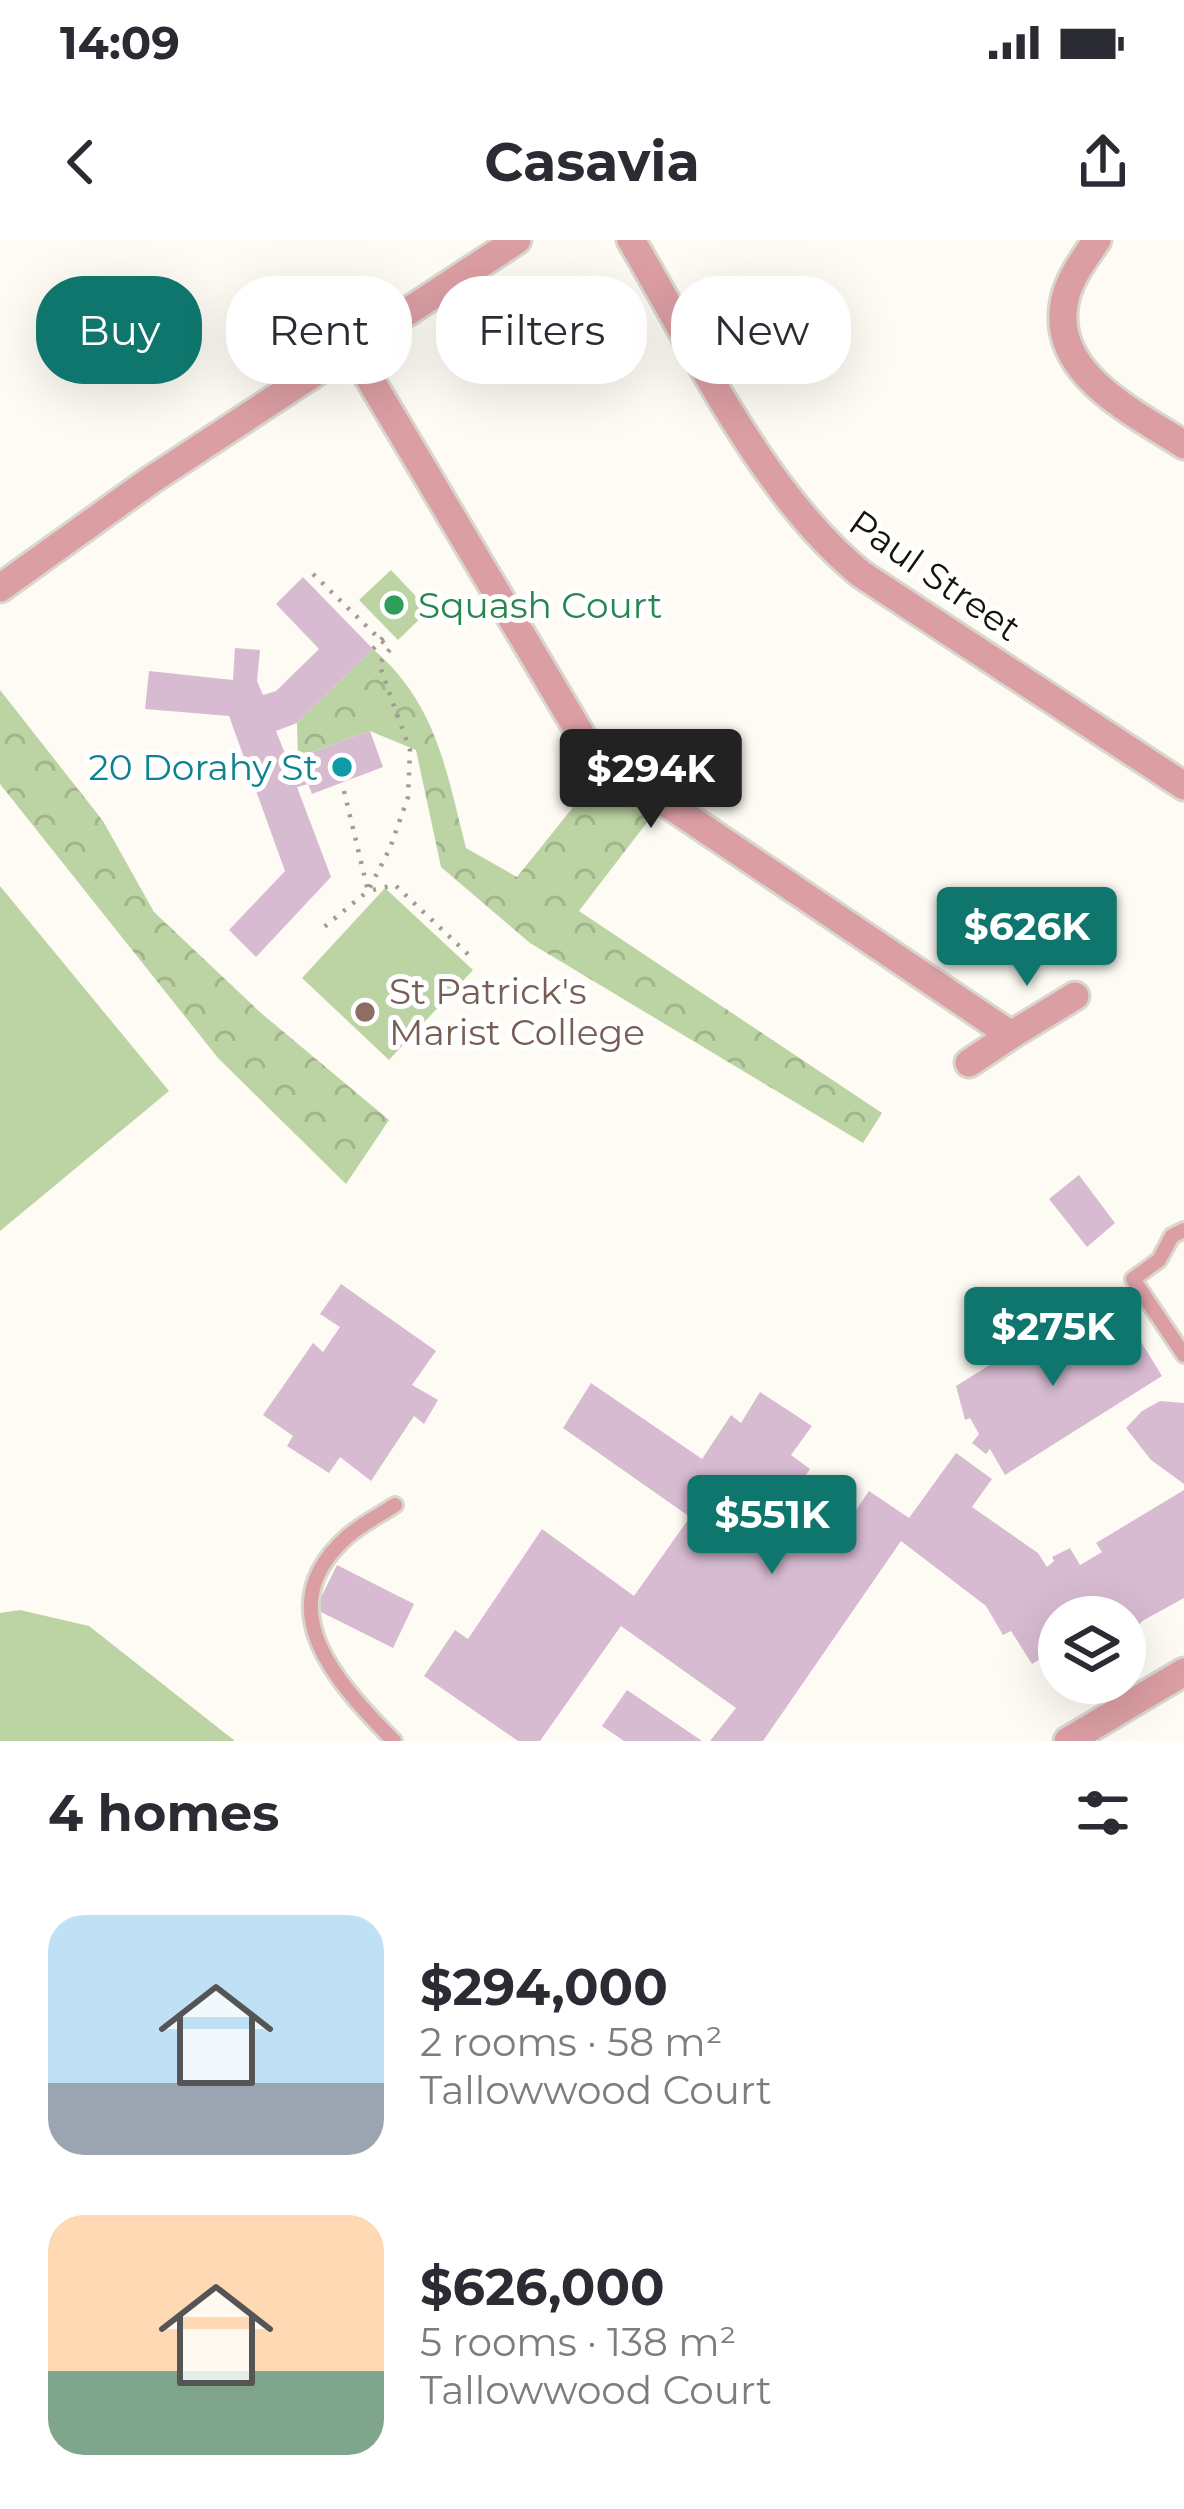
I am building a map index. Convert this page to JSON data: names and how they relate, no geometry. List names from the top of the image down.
{
  "streets": {
    "street": ["Paul Street"]
  },
  "places": ["Squash Court", "20 Dorahy St", "St Patrick's Marist College"],
  "page": {
    "status": "14:09",
    "header": "Casavia",
    "chip": [
      "Buy",
      "Rent",
      "Filters",
      "New"
    ],
    "price": [
      "$294K",
      "$626K",
      "$275K",
      "$551K"
    ],
    "heading": "4 homes",
    "list": [
      {
        "name": "$294,000",
        "note": "2 rooms · 58 m² · Tallowwood Court"
      },
      {
        "name": "$626,000",
        "note": "5 rooms · 138 m² · Tallowwood Court"
      }
    ]
  }
}
